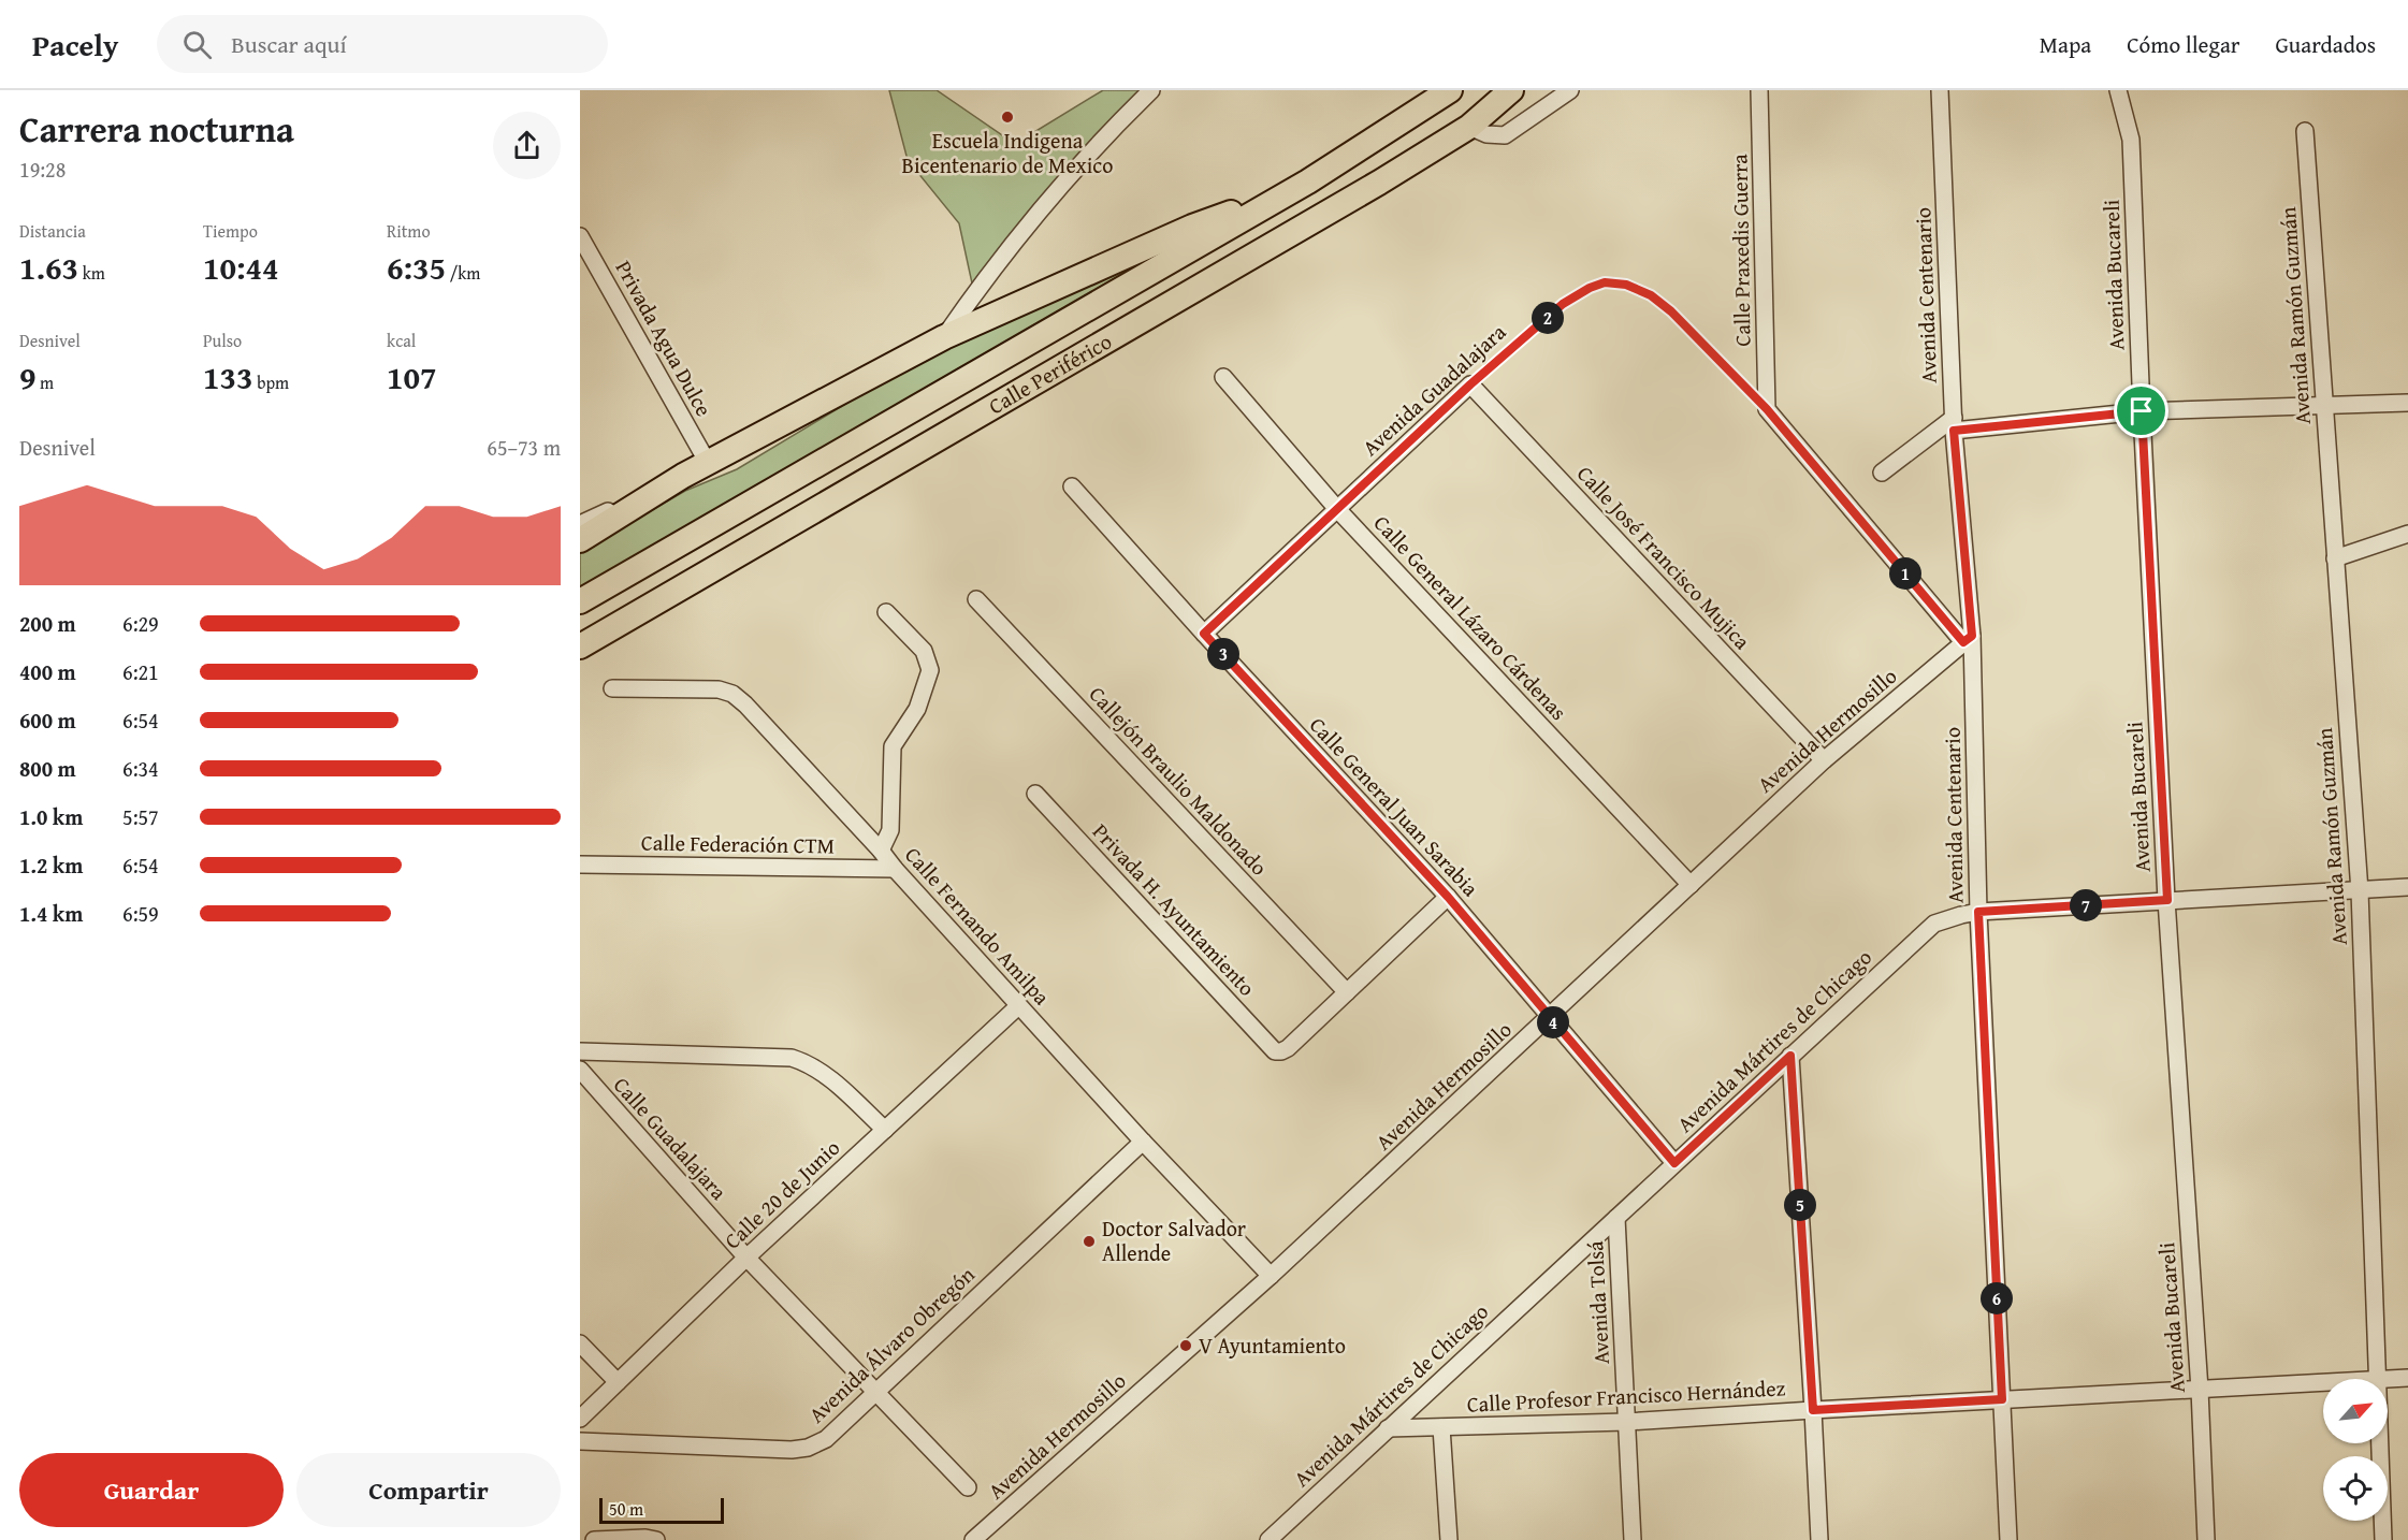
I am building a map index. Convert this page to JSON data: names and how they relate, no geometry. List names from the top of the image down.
{
  "streets": {
    "highway": ["Calle Periférico"],
    "street": [
      "Calle Praxedis Guerra",
      "Avenida Bucareli",
      "Avenida Centenario",
      "Avenida Ramón Guzmán",
      "Privada Agua Dulce",
      "Avenida Guadalajara",
      "Calle José Francisco Mujica",
      "Calle General Lázaro Cárdenas",
      "Avenida Hermosillo",
      "Callejón Braulio Maldonado",
      "Calle General Juan Sarabia",
      "Calle Federación CTM",
      "Privada H. Ayuntamiento",
      "Calle Fernando Amilpa",
      "Avenida Mártires de Chicago",
      "Calle Guadalajara",
      "Calle 20 de Junio",
      "Avenida Tolsá",
      "Avenida Álvaro Obregón",
      "Calle Profesor Francisco Hernández"
    ]
  },
  "crossings": [
    ["Calle Praxedis Guerra", "Avenida Guadalajara"],
    ["Avenida Bucareli", "Avenida Mártires de Chicago"],
    ["Avenida Bucareli", "Calle Profesor Francisco Hernández"],
    ["Avenida Centenario", "Avenida Hermosillo"],
    ["Avenida Centenario", "Avenida Mártires de Chicago"],
    ["Avenida Centenario", "Calle Profesor Francisco Hernández"],
    ["Avenida Ramón Guzmán", "Avenida Mártires de Chicago"],
    ["Avenida Guadalajara", "Calle José Francisco Mujica"],
    ["Avenida Guadalajara", "Calle General Lázaro Cárdenas"],
    ["Avenida Guadalajara", "Calle General Juan Sarabia"],
    ["Calle José Francisco Mujica", "Avenida Hermosillo"],
    ["Calle General Lázaro Cárdenas", "Avenida Hermosillo"],
    ["Avenida Hermosillo", "Calle General Juan Sarabia"],
    ["Avenida Hermosillo", "Calle Fernando Amilpa"],
    ["Callejón Braulio Maldonado", "Privada H. Ayuntamiento"],
    ["Calle General Juan Sarabia", "Avenida Mártires de Chicago"],
    ["Calle Federación CTM", "Calle Fernando Amilpa"],
    ["Calle Fernando Amilpa", "Calle 20 de Junio"],
    ["Calle Fernando Amilpa", "Avenida Álvaro Obregón"],
    ["Avenida Mártires de Chicago", "Avenida Tolsá"],
    ["Avenida Mártires de Chicago", "Calle Profesor Francisco Hernández"],
    ["Calle Guadalajara", "Calle 20 de Junio"],
    ["Calle Guadalajara", "Avenida Álvaro Obregón"],
    ["Avenida Tolsá", "Calle Profesor Francisco Hernández"]
  ],
  "places": ["Escuela Indigena Bicentenario de Mexico", "Doctor Salvador Allende", "V Ayuntamiento"],
  "scale_bar": "50 m",
  "north": "top right",
  "page": {
    "header": "Pacely",
    "search": "Buscar aquí",
    "nav": ["Mapa", "Cómo llegar", "Guardados"],
    "heading": ["Carrera nocturna", "19:28"],
    "stats": [
      ["Distancia", "1.63 km"],
      ["Tiempo", "10:44"],
      ["Ritmo", "6:35 /km"],
      ["Desnivel", "9 m"],
      ["Pulso", "133 bpm"],
      ["kcal", "107"]
    ],
    "pins": [
      "2",
      "1",
      "3",
      "7",
      "4",
      "5",
      "6"
    ],
    "chart": ["Desnivel", "65–73 m"],
    "list": [
      {
        "name": "200 m",
        "note": "6:29"
      },
      {
        "name": "400 m",
        "note": "6:21"
      },
      {
        "name": "600 m",
        "note": "6:54"
      },
      {
        "name": "800 m",
        "note": "6:34"
      },
      {
        "name": "1.0 km",
        "note": "5:57"
      },
      {
        "name": "1.2 km",
        "note": "6:54"
      },
      {
        "name": "1.4 km",
        "note": "6:59"
      }
    ],
    "buttons": ["Guardar", "Compartir"],
    "scale": "50 m"
  }
}
